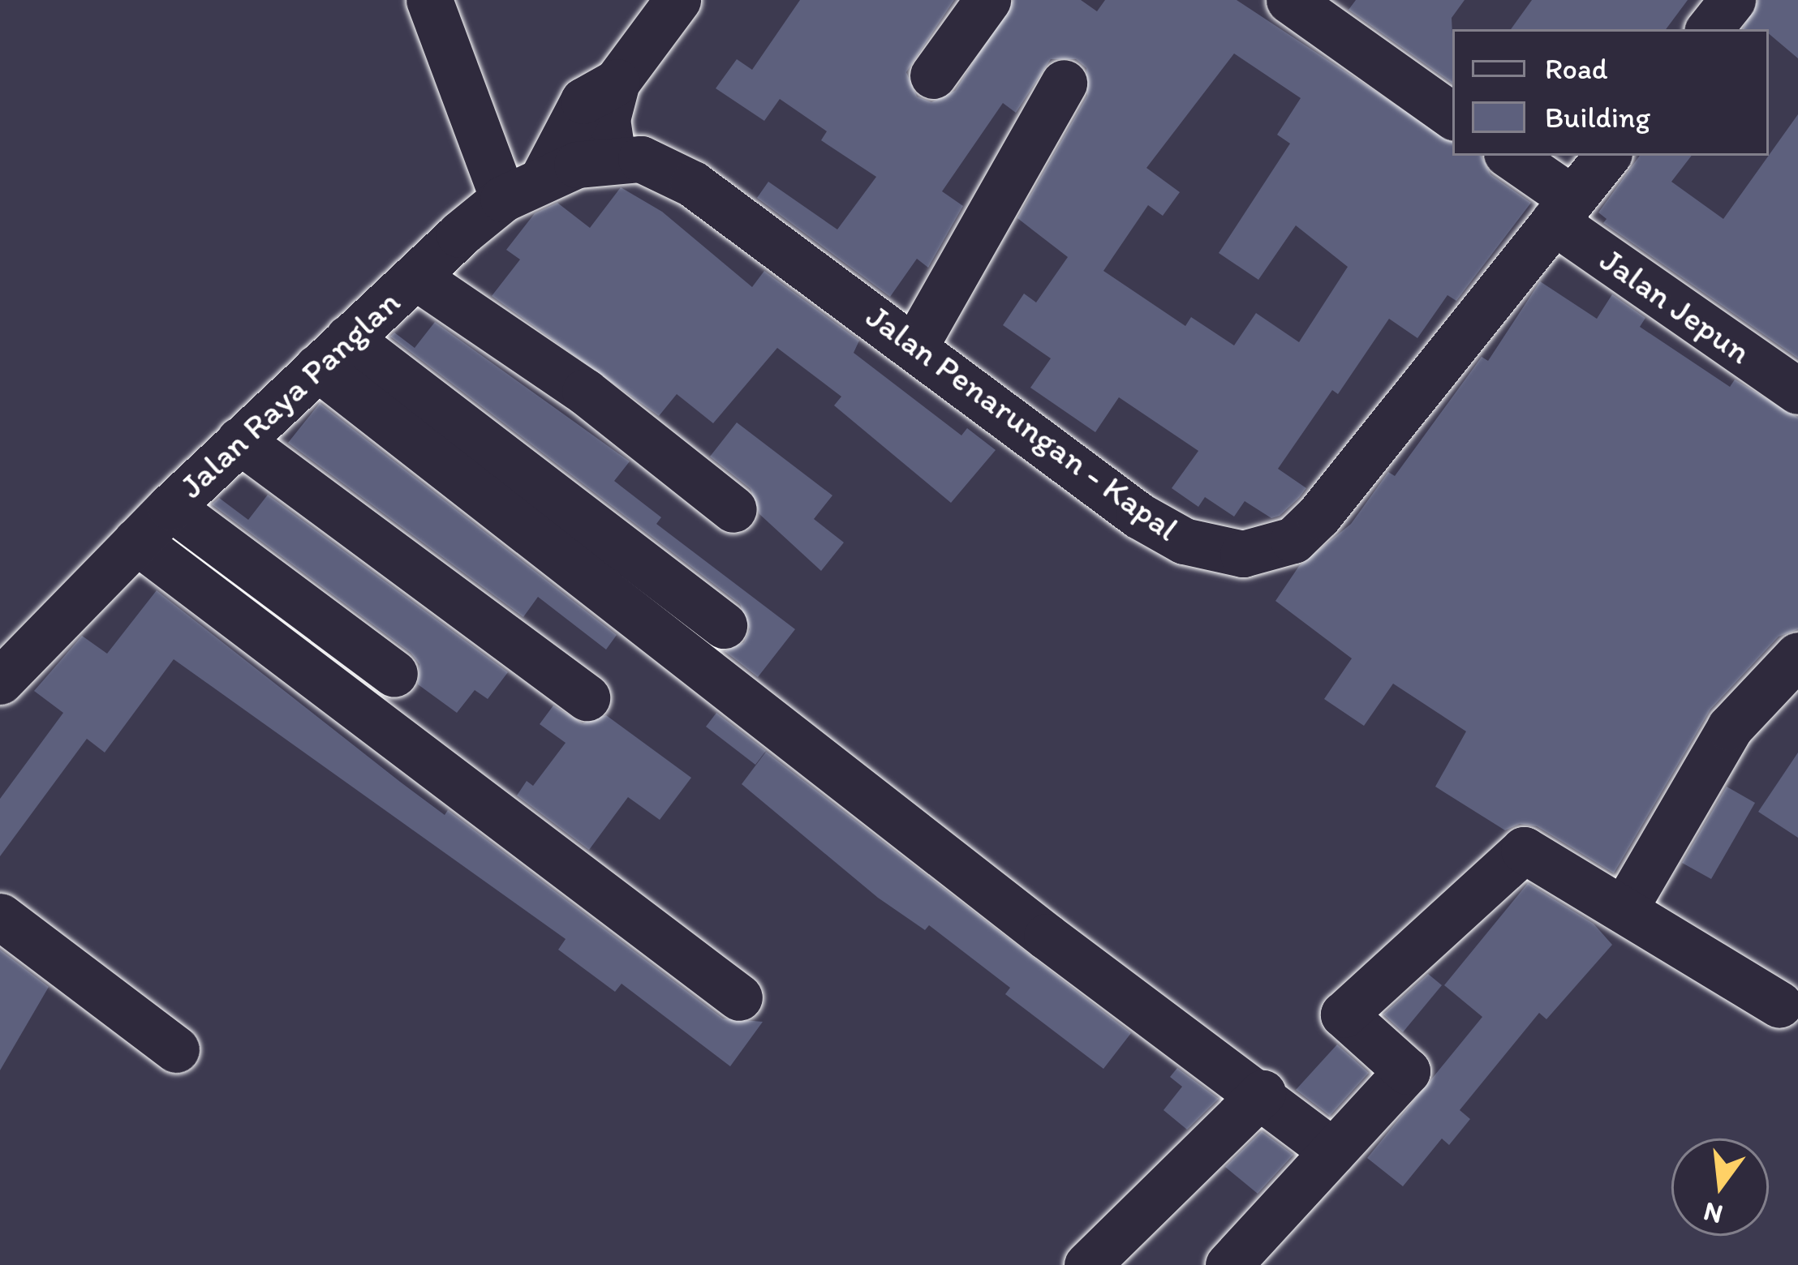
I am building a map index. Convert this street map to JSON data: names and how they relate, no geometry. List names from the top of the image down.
{
  "streets": {
    "street": ["Jalan Jepun", "Jalan Raya Panglan", "Jalan Penarungan - Kapal"]
  },
  "crossings": [
    ["Jalan Jepun", "Jalan Penarungan - Kapal"],
    ["Jalan Raya Panglan", "Jalan Penarungan - Kapal"]
  ],
  "legend": ["Road", "Building"],
  "north": "bottom"
}
